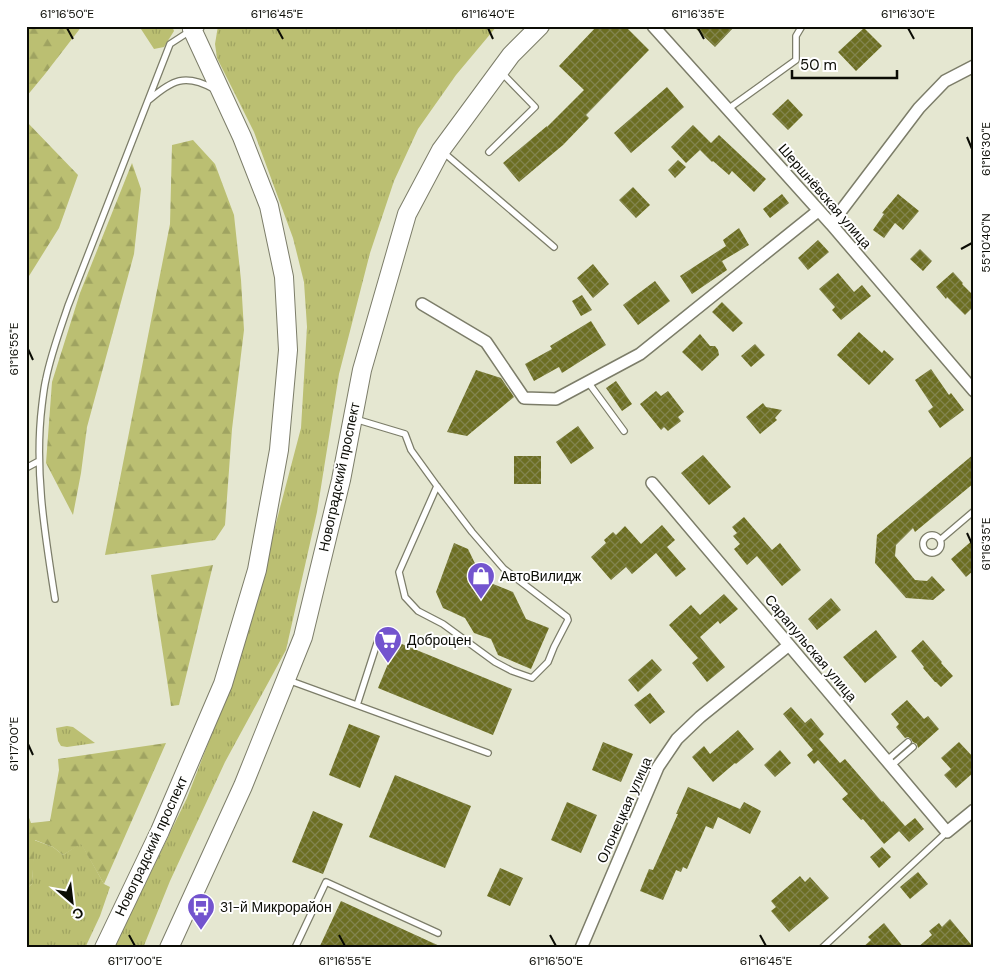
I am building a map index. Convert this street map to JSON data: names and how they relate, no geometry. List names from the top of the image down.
{
  "streets": {
    "main road": ["Новоградский проспект"],
    "street": ["Шершнёвская улица", "Сарапульская улица", "Олонецкая улица"]
  },
  "crossings": [
    ["Сарапульская улица", "Олонецкая улица"]
  ],
  "places": {
    "shop": ["АвтоВилидж"],
    "supermarket": ["Доброцен"],
    "bus stop": ["31-й Микрорайон"]
  },
  "scale_bar": "50 m",
  "north": "bottom right",
  "coordinates": [
    "61°16'50\"E",
    "61°16'45\"E",
    "61°16'40\"E",
    "61°16'35\"E",
    "61°16'30\"E",
    "55°10'40\"N",
    "61°16'55\"E",
    "61°17'00\"E"
  ]
}
